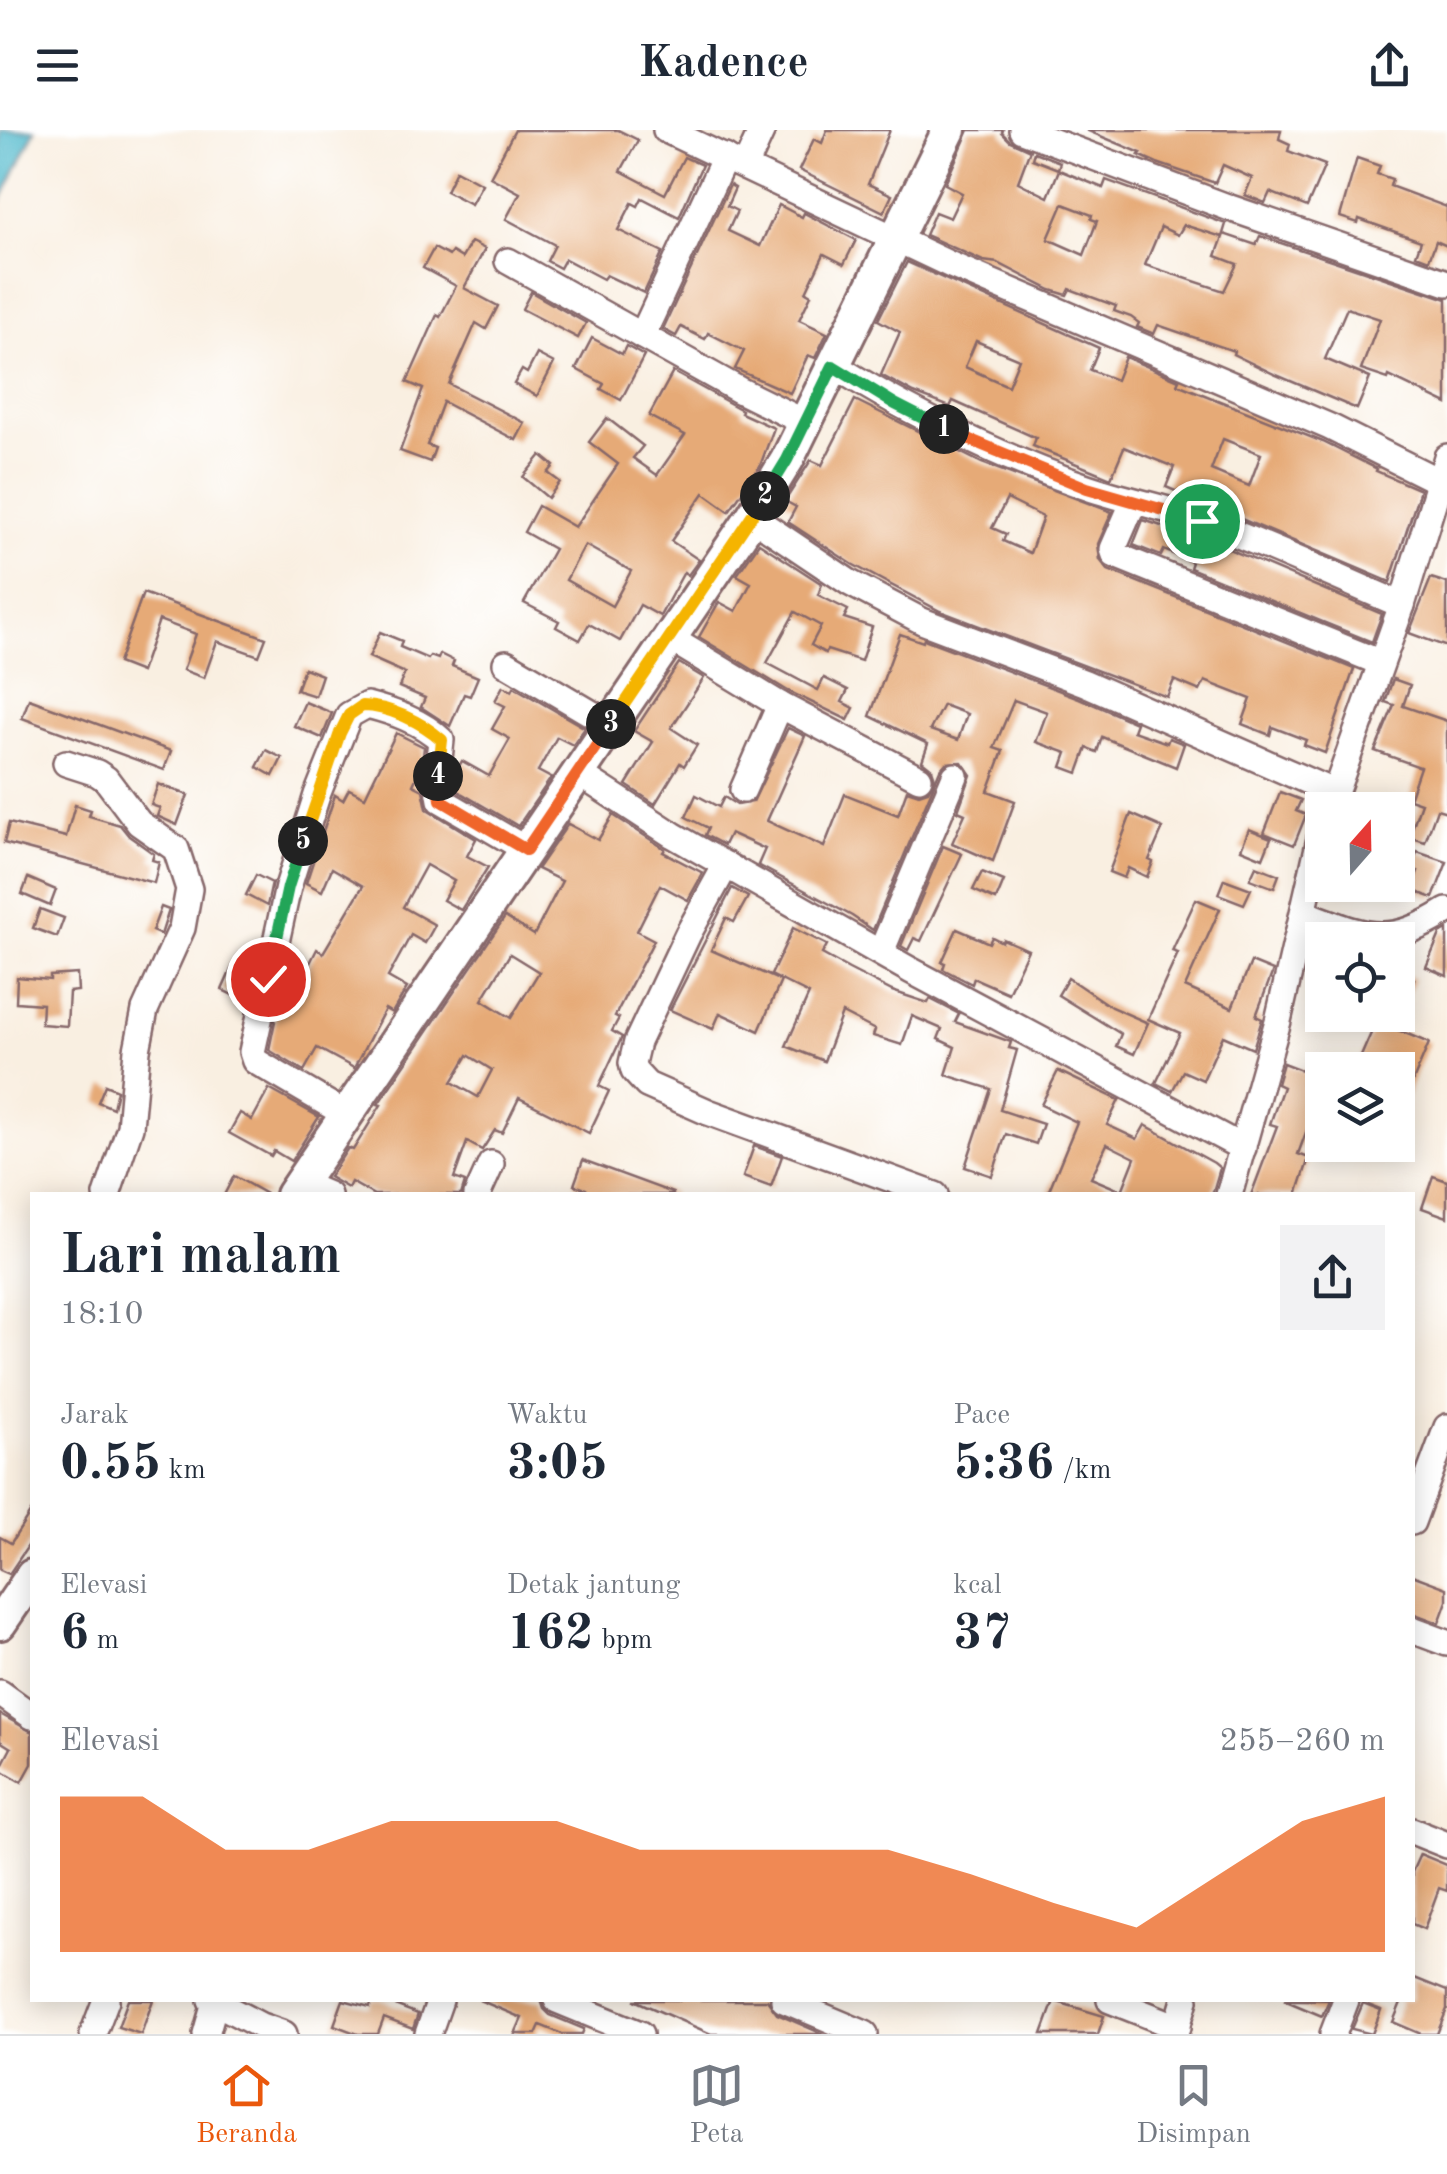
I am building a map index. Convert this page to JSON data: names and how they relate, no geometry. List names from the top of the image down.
{
  "north": "top",
  "page": {
    "header": "Kadence",
    "pins": [
      "1",
      "2",
      "3",
      "4",
      "5"
    ],
    "heading": ["Lari malam", "18:10"],
    "stats": [
      ["Jarak", "0.55 km"],
      ["Waktu", "3:05"],
      ["Pace", "5:36 /km"],
      ["Elevasi", "6 m"],
      ["Detak jantung", "162 bpm"],
      ["kcal", "37"]
    ],
    "chart": ["Elevasi", "255–260 m"],
    "tabs": ["Beranda", "Peta", "Disimpan"]
  }
}
